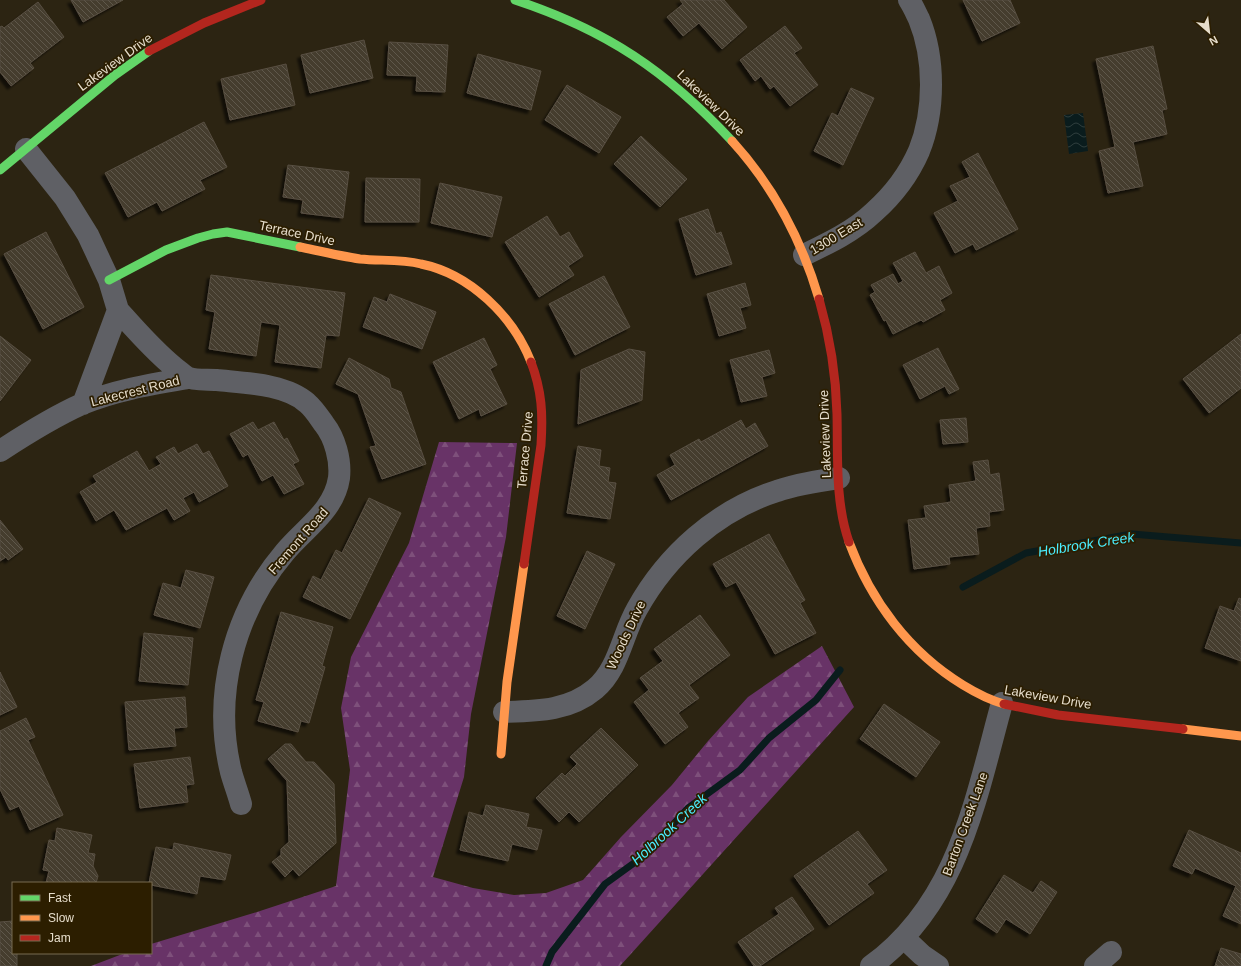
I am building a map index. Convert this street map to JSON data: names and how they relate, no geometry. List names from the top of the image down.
{
  "streets": {
    "street": [
      "Lakeview Drive",
      "Terrace Drive",
      "1300 East",
      "Lakecrest Road",
      "Fremont Road",
      "Woods Drive",
      "Barton Creek Lane"
    ]
  },
  "crossings": [
    ["Lakeview Drive", "1300 East"],
    ["Lakeview Drive", "Woods Drive"],
    ["Lakeview Drive", "Barton Creek Lane"],
    ["Terrace Drive", "Woods Drive"],
    ["Lakecrest Road", "Fremont Road"]
  ],
  "water": ["Holbrook Creek"],
  "legend": ["Fast", "Slow", "Jam"],
  "north": "bottom right"
}
